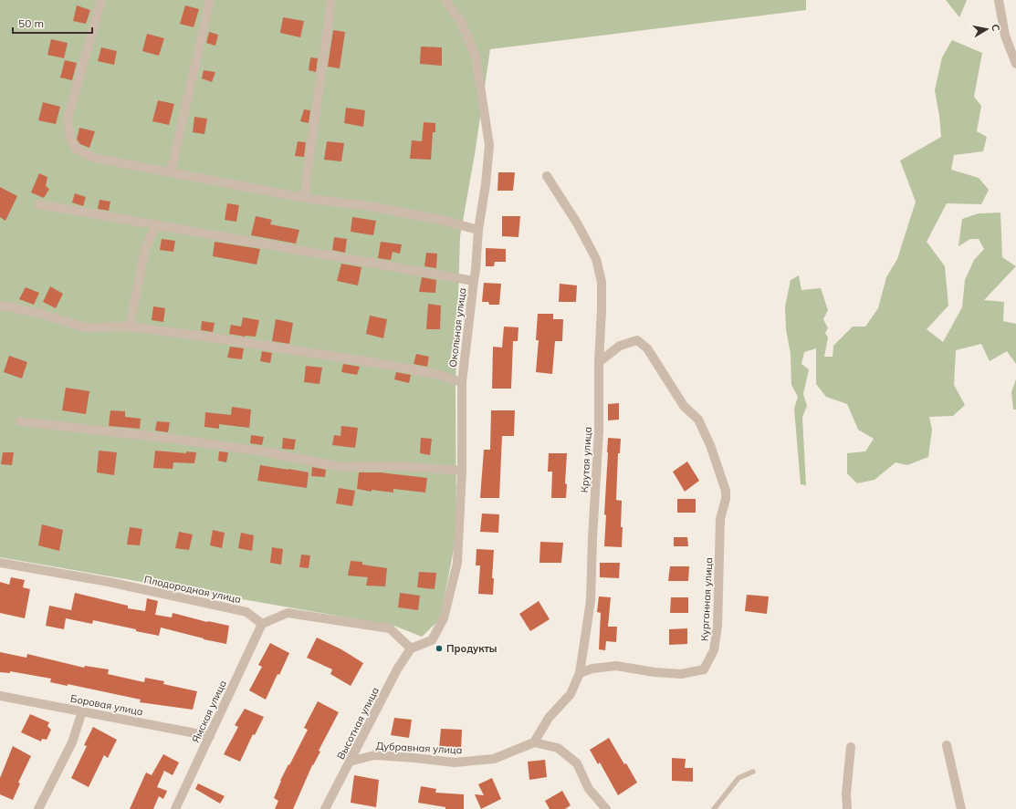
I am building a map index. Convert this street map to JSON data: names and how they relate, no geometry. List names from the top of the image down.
{
  "streets": {
    "street": [
      "Окольная улица",
      "Крутая улица",
      "Плодородная улица",
      "Курганная улица",
      "Боровая улица",
      "Ямская улица",
      "Высотная улица",
      "Дубравная улица"
    ]
  },
  "crossings": [
    ["Окольная улица", "Высотная улица"],
    ["Крутая улица", "Курганная улица"],
    ["Крутая улица", "Дубравная улица"],
    ["Плодородная улица", "Ямская улица"],
    ["Боровая улица", "Ямская улица"],
    ["Высотная улица", "Дубравная улица"]
  ],
  "places": ["Продукты"],
  "scale_bar": "50 m",
  "north": "right"
}
